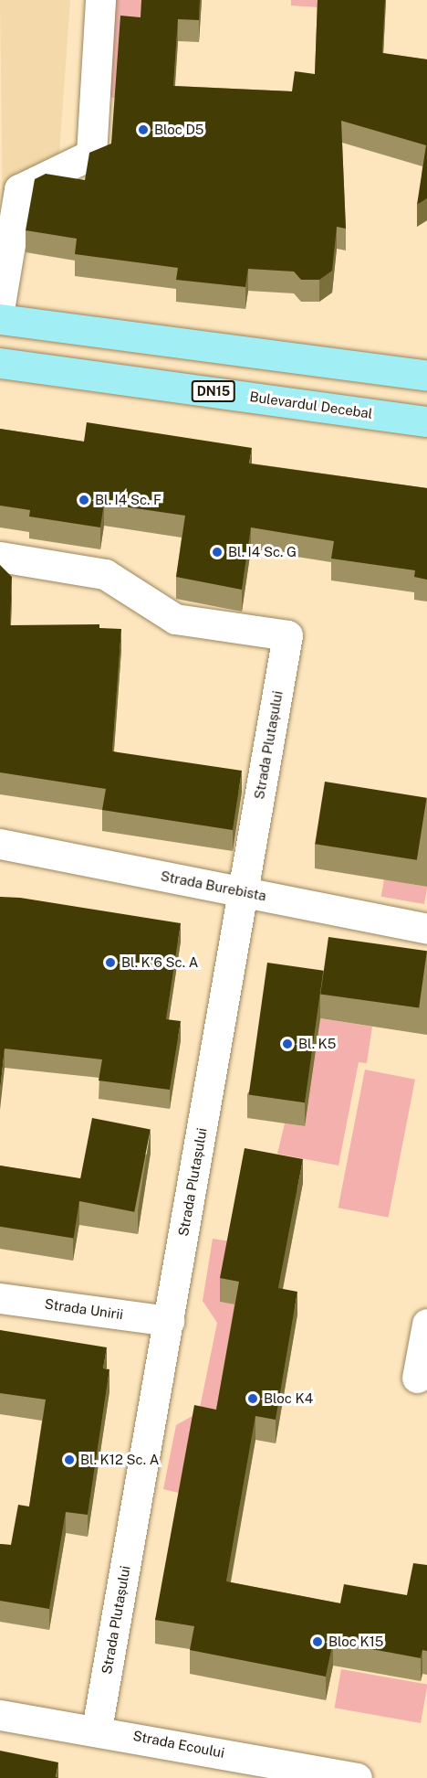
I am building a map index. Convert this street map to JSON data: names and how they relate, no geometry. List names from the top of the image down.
{
  "streets": {
    "main road": ["DN15", "Bulevardul Decebal"],
    "street": [
      "Strada Plutașului",
      "Strada Burebista",
      "Strada Unirii",
      "Strada Ecoului"
    ]
  },
  "crossings": [
    ["Strada Plutașului", "Strada Burebista"],
    ["Strada Plutașului", "Strada Unirii"],
    ["Strada Plutașului", "Strada Ecoului"]
  ],
  "places": [
    "Bloc D5",
    "Bl. I4 Sc. F",
    "Bl. I4 Sc. G",
    "Bl. K'6 Sc. A",
    "Bl. K5",
    "Bloc K4",
    "Bl. K12 Sc. A",
    "Bloc K15"
  ]
}
